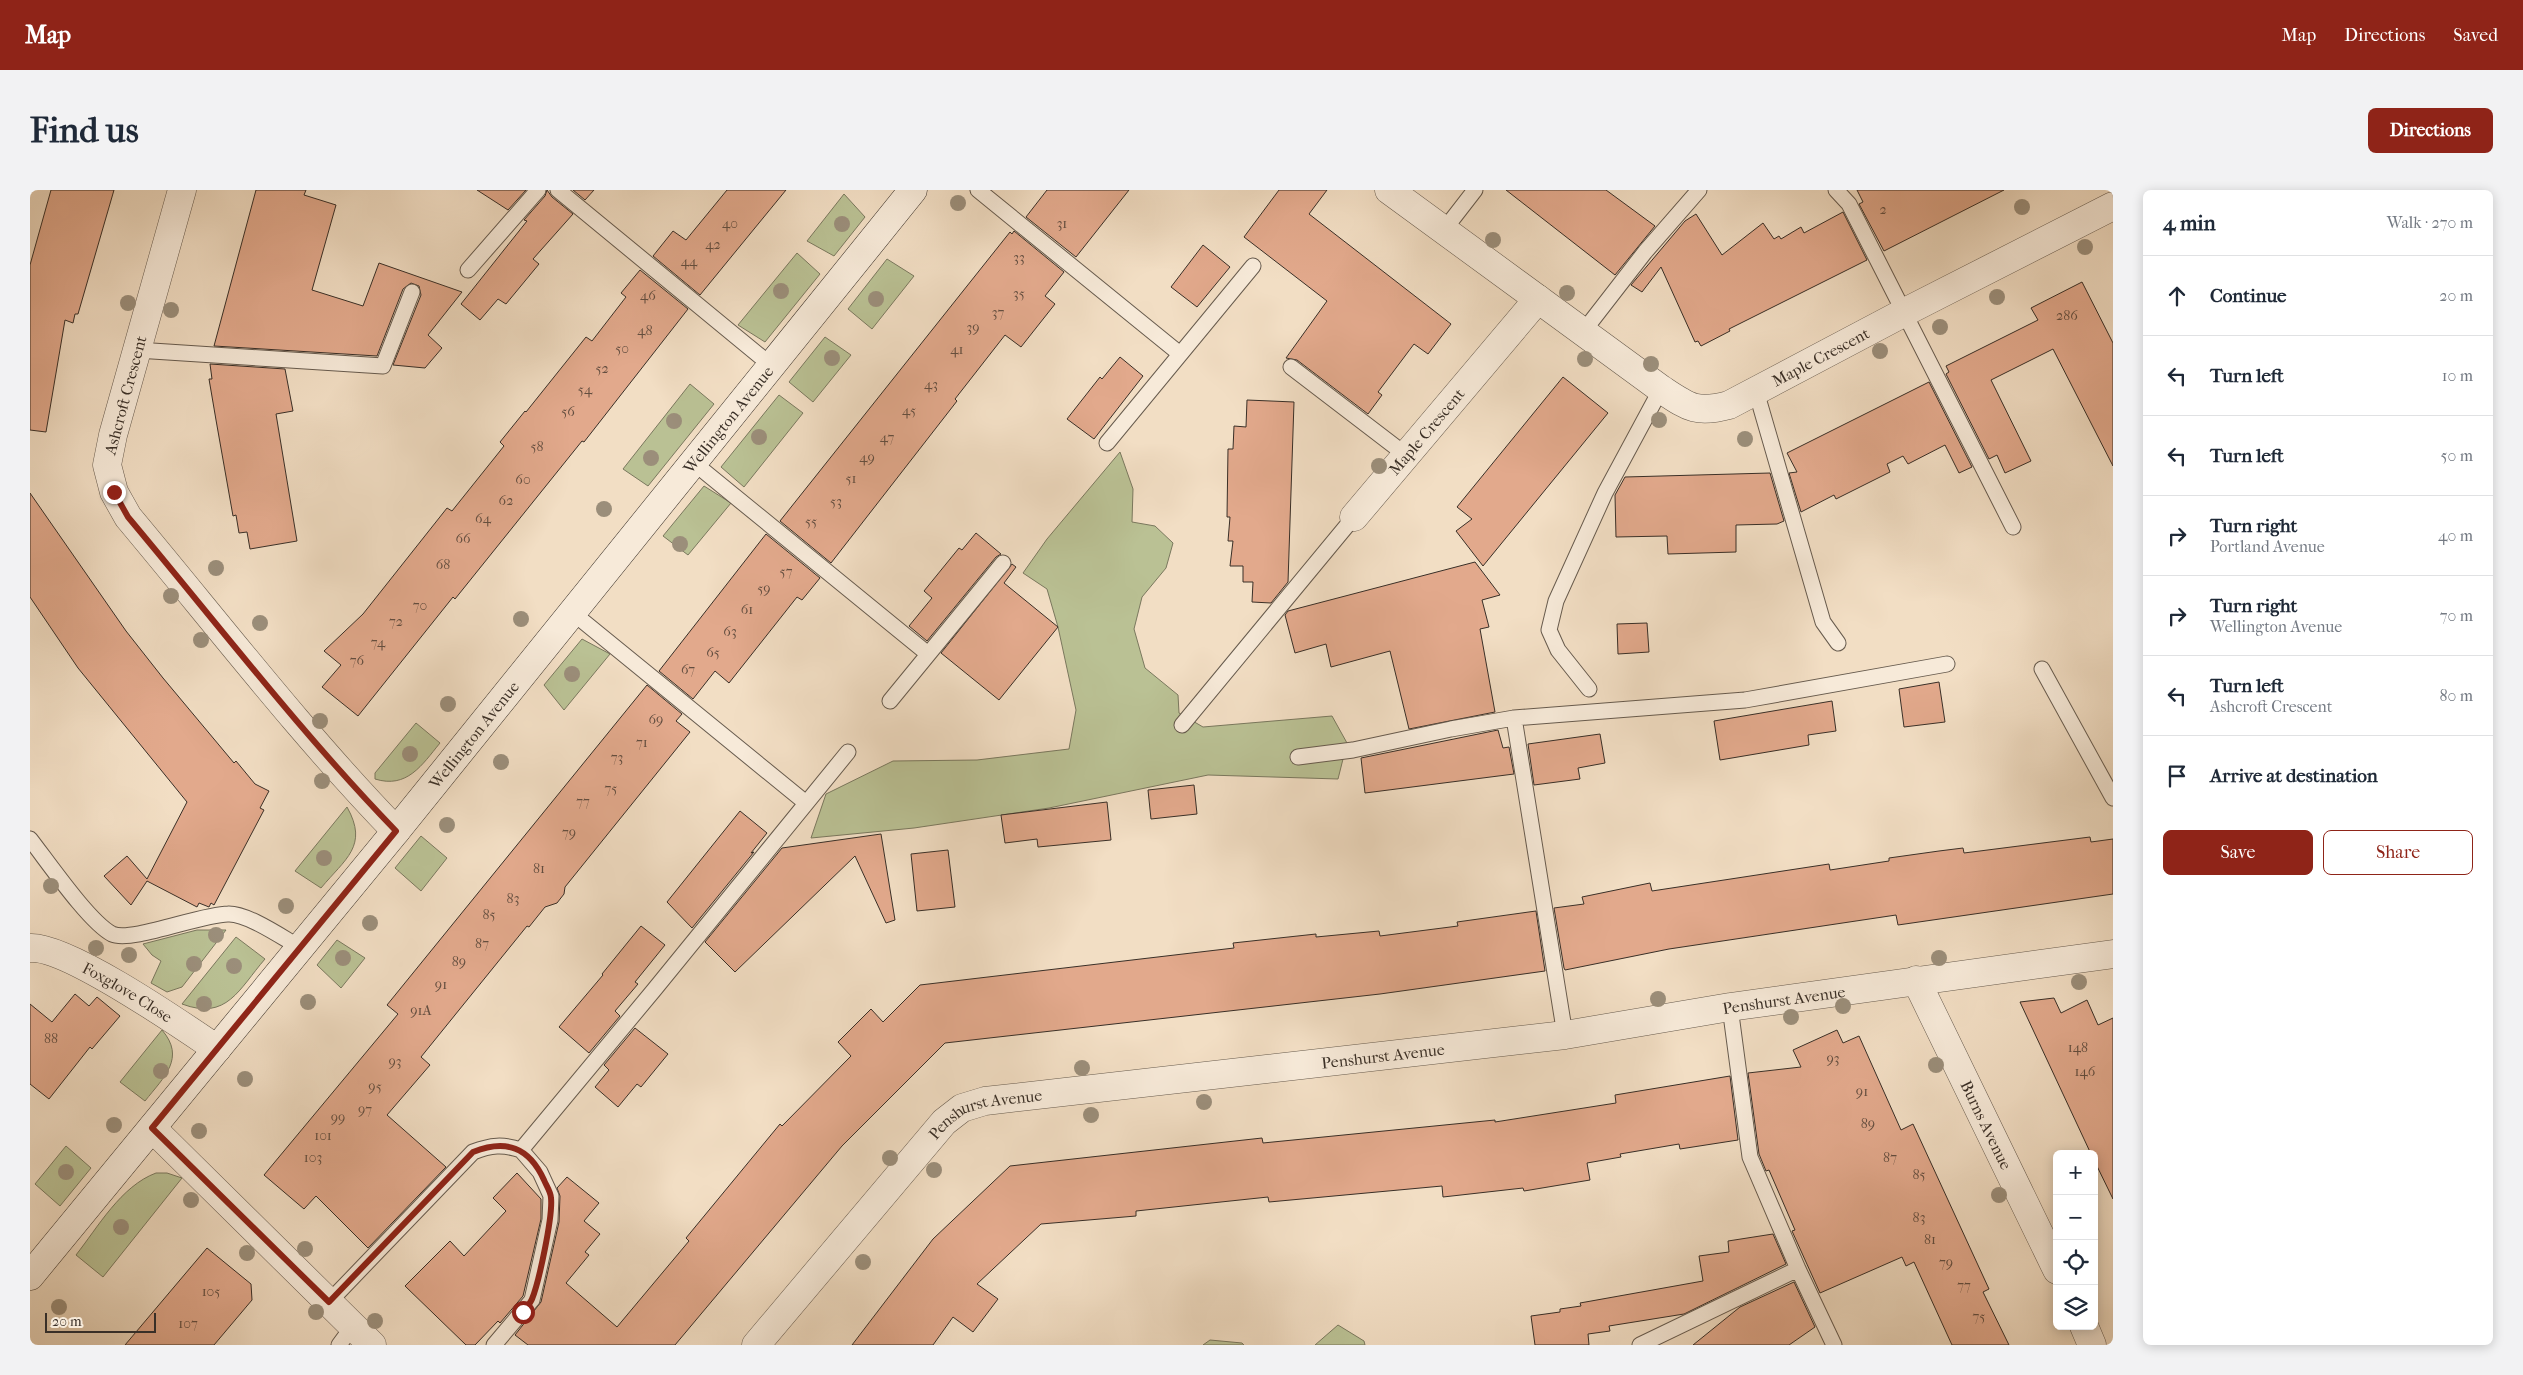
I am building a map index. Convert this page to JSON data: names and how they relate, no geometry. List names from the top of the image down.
{
  "streets": {
    "street": [
      "Maple Crescent",
      "Ashcroft Crescent",
      "Wellington Avenue",
      "Foxglove Close",
      "Penshurst Avenue",
      "Burns Avenue"
    ]
  },
  "crossings": [
    ["Ashcroft Crescent", "Wellington Avenue"],
    ["Wellington Avenue", "Foxglove Close"],
    ["Penshurst Avenue", "Burns Avenue"]
  ],
  "house_numbers": [
    "2",
    "40",
    "31",
    "42",
    "33",
    "44",
    "35",
    "46",
    "37",
    "286",
    "39",
    "48",
    "50",
    "41",
    "52",
    "43",
    "54",
    "45",
    "56",
    "47",
    "58",
    "49",
    "51",
    "60",
    "62",
    "53",
    "64",
    "55",
    "66",
    "68",
    "57",
    "59",
    "70",
    "61",
    "72",
    "63",
    "74",
    "65",
    "76",
    "67",
    "69",
    "71",
    "73",
    "75",
    "77",
    "79",
    "81",
    "83",
    "85",
    "87",
    "89",
    "91",
    "91A",
    "88",
    "148",
    "93",
    "93",
    "146",
    "95",
    "91",
    "97",
    "99",
    "89",
    "101",
    "103",
    "87",
    "85",
    "83",
    "81",
    "79",
    "77",
    "105",
    "75",
    "107"
  ],
  "scale_bar": "20 m",
  "page": {
    "header": "Map",
    "nav": ["Map", "Directions", "Saved"],
    "buttons": [
      "Directions",
      ["Save", "Share"]
    ],
    "title": "Find us",
    "heading": ["4 min", "Walk · 270 m"],
    "list": [
      ["Continue", "20 m"],
      ["Turn left", "10 m"],
      ["Turn left", "50 m"],
      ["Turn right", "Portland Avenue", "40 m"],
      ["Turn right", "Wellington Avenue", "70 m"],
      ["Turn left", "Ashcroft Crescent", "80 m"],
      "Arrive at destination"
    ],
    "map_buttons": ["+", "−"],
    "scale": "20 m"
  }
}
